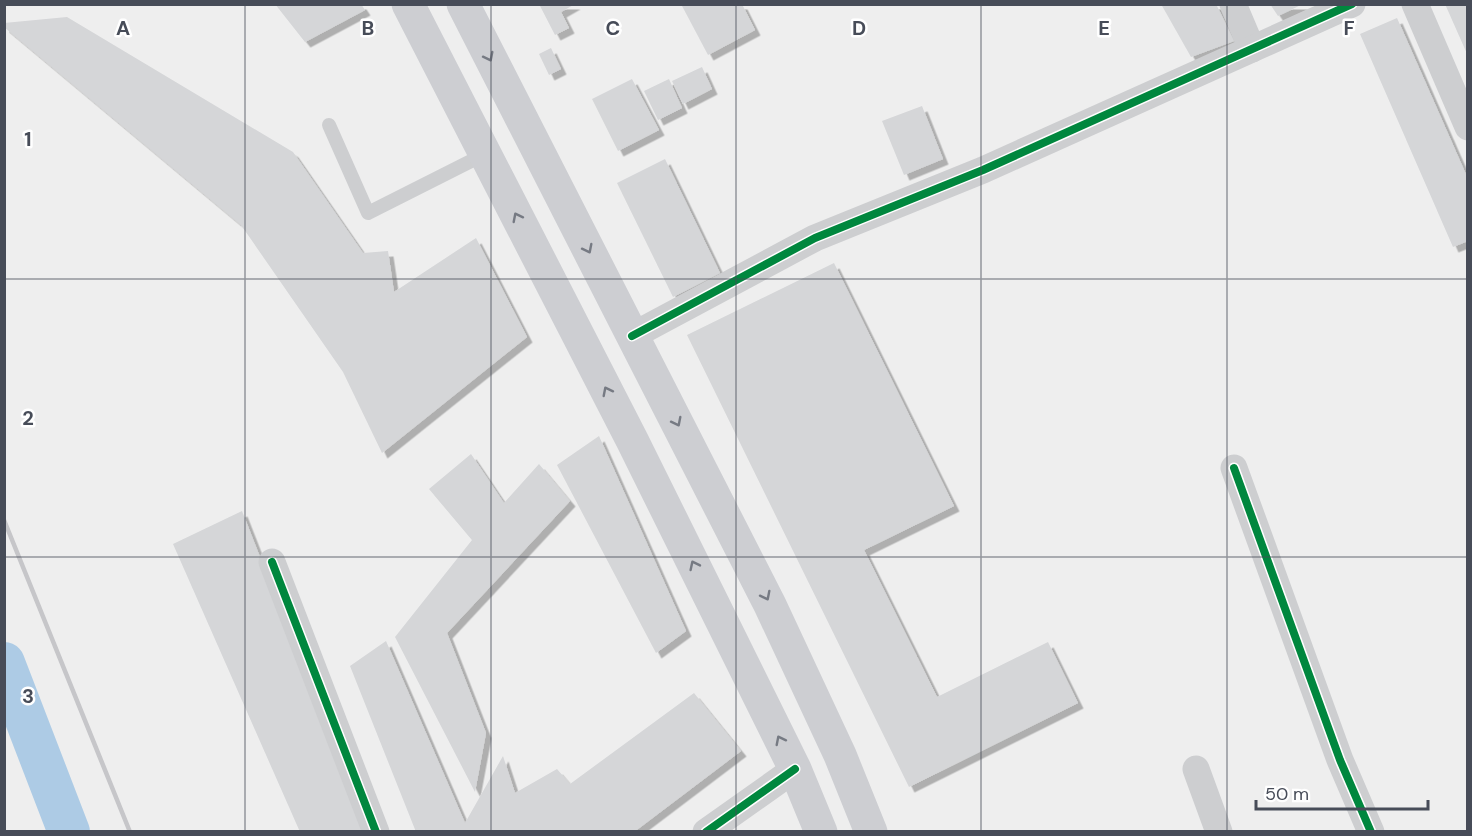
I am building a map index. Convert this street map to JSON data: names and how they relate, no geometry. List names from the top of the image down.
{
  "scale_bar": "50 m",
  "grid": {
    "columns": [
      "A",
      "B",
      "C",
      "D",
      "E",
      "F"
    ],
    "rows": ["1", "2", "3"]
  }
}
